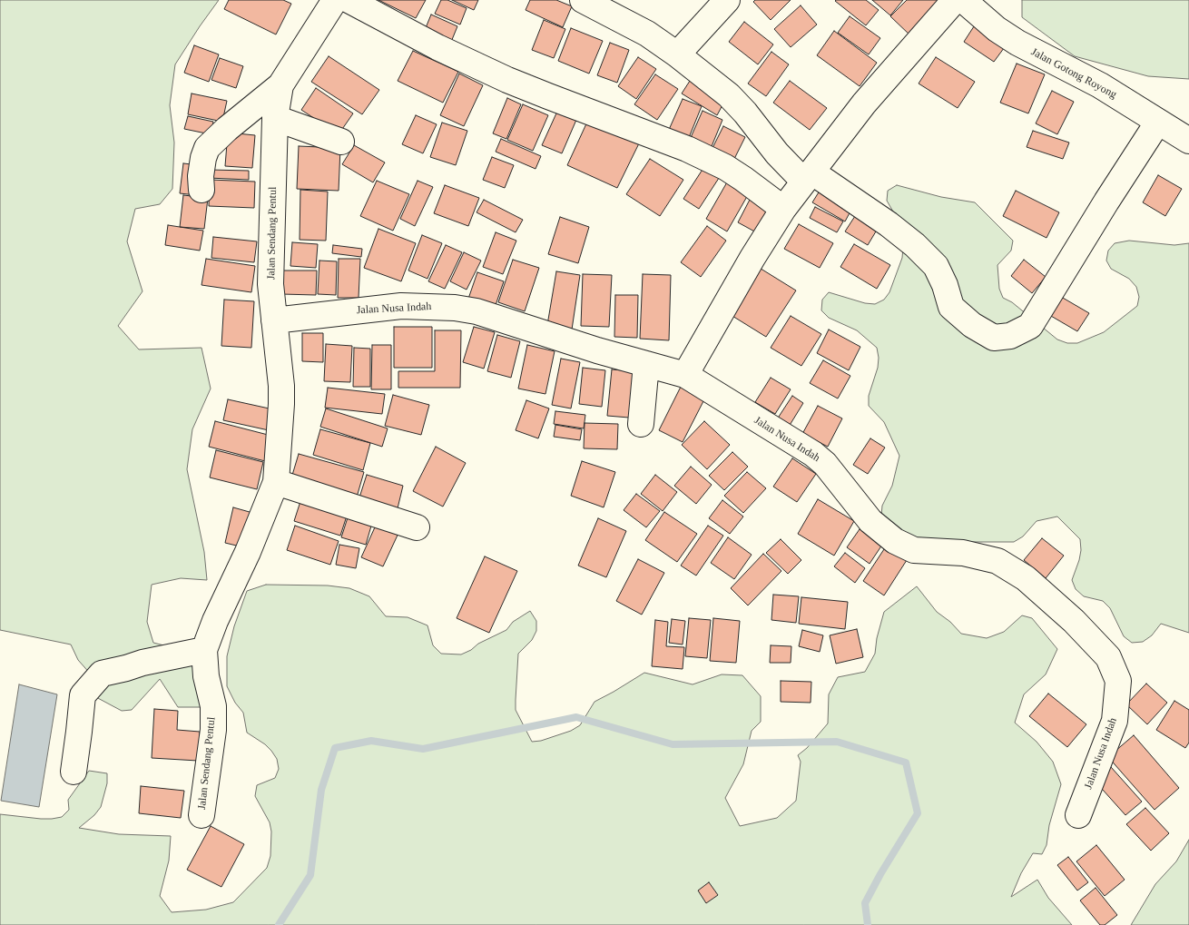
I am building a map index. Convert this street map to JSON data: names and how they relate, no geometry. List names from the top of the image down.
{
  "streets": {
    "street": ["Jalan Gotong Royong", "Jalan Sendang Pentul", "Jalan Nusa Indah"]
  },
  "crossings": [
    ["Jalan Sendang Pentul", "Jalan Nusa Indah"]
  ]
}
